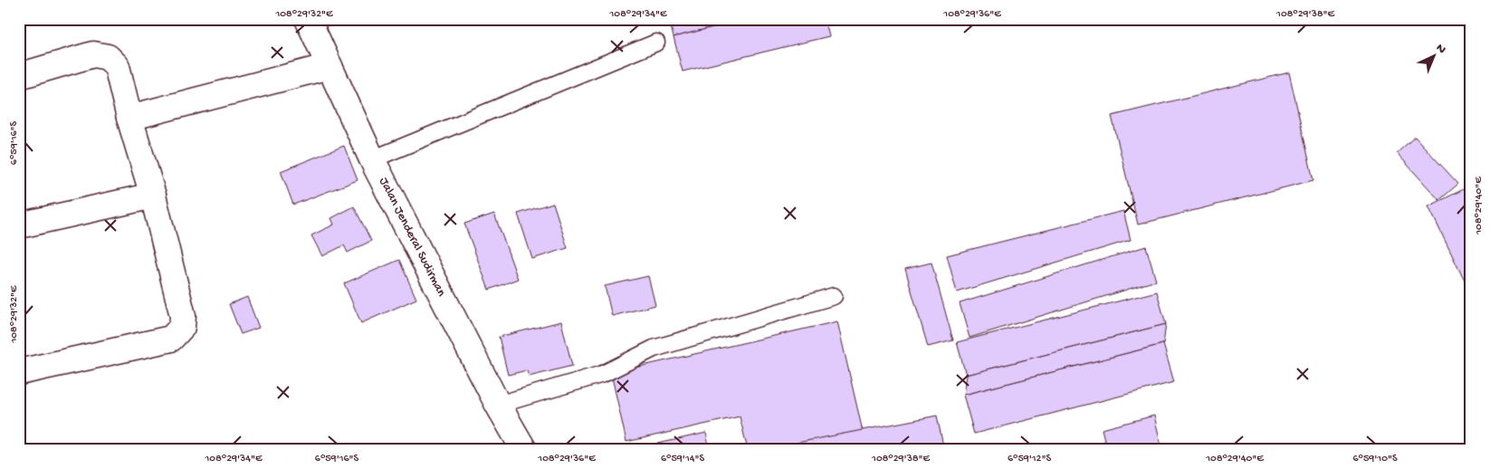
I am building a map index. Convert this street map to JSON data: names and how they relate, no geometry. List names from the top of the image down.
{
  "streets": {
    "street": ["Jalan Jenderal Sudirman"]
  },
  "north": "top right",
  "coordinates": [
    "108°29'32\"E",
    "108°29'34\"E",
    "108°29'36\"E",
    "108°29'38\"E",
    "6°59'16\"S",
    "108°29'40\"E",
    "6°59'14\"S",
    "6°59'12\"S",
    "6°59'10\"S"
  ]
}
